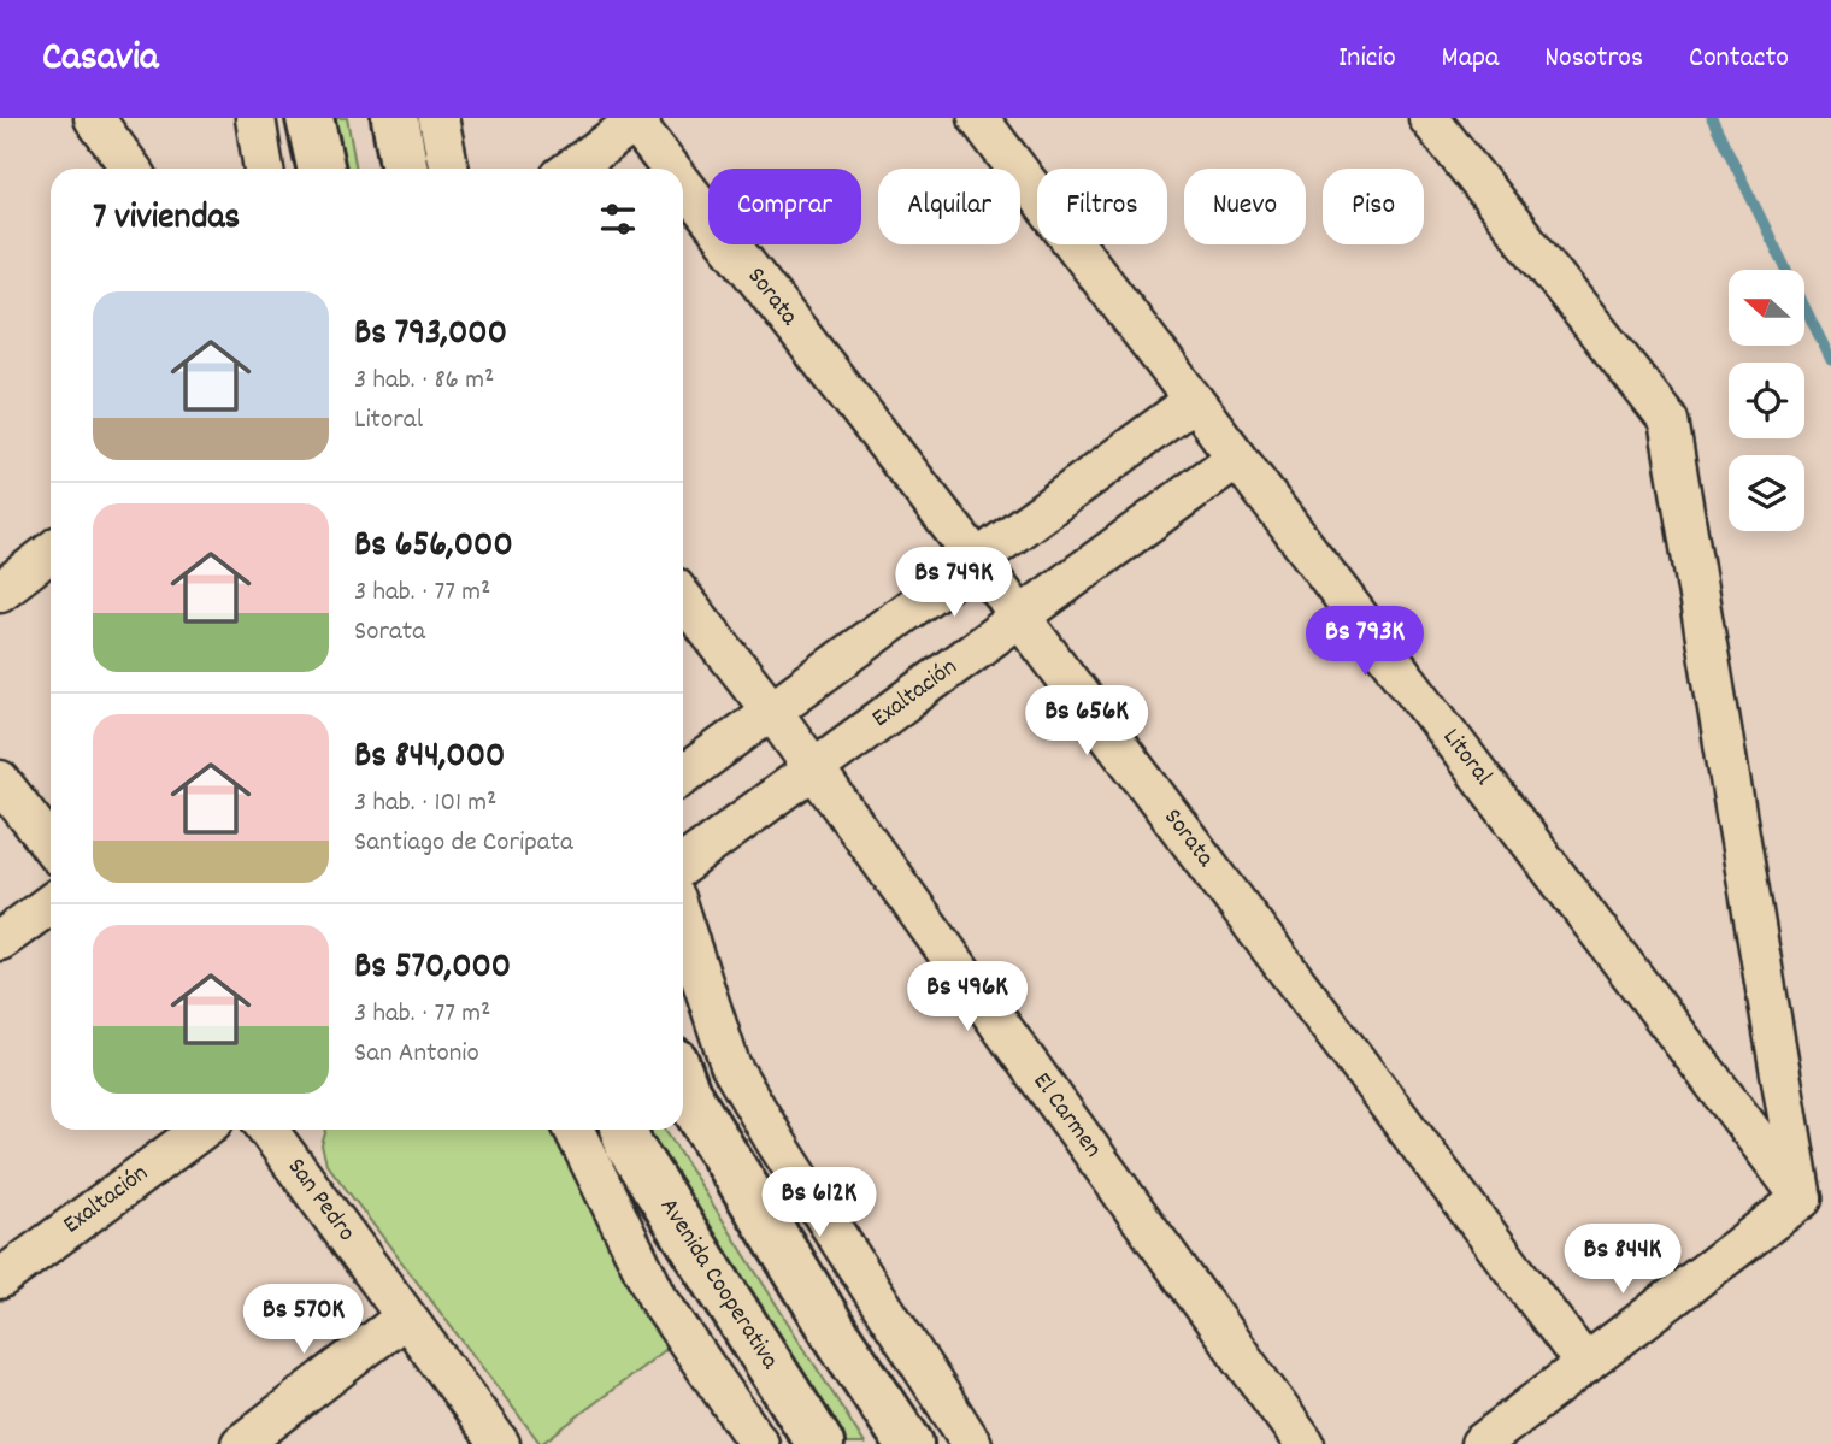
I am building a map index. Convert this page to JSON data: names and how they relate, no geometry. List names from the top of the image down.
{
  "streets": {
    "street": [
      "Sorata",
      "Exaltación",
      "Litoral",
      "El Carmen",
      "San Pedro",
      "Avenida Cooperativa"
    ]
  },
  "crossings": [
    ["Sorata", "Exaltación"],
    ["Exaltación", "Litoral"],
    ["Exaltación", "El Carmen"]
  ],
  "north": "left",
  "page": {
    "header": "Casavia",
    "nav": [
      "Inicio",
      "Mapa",
      "Nosotros",
      "Contacto"
    ],
    "chip": [
      "Comprar",
      "Alquilar",
      "Filtros",
      "Nuevo",
      "Piso"
    ],
    "heading": "7 viviendas",
    "list": [
      {
        "name": "Bs 793,000",
        "note": "3 hab. · 86 m² · Litoral"
      },
      {
        "name": "Bs 656,000",
        "note": "3 hab. · 77 m² · Sorata"
      },
      {
        "name": "Bs 844,000",
        "note": "3 hab. · 101 m² · Santiago de Coripata"
      },
      {
        "name": "Bs 570,000",
        "note": "3 hab. · 77 m² · San Antonio"
      }
    ],
    "price": [
      "Bs 749K",
      "Bs 793K",
      "Bs 656K",
      "Bs 496K",
      "Bs 612K",
      "Bs 844K",
      "Bs 570K"
    ]
  }
}
